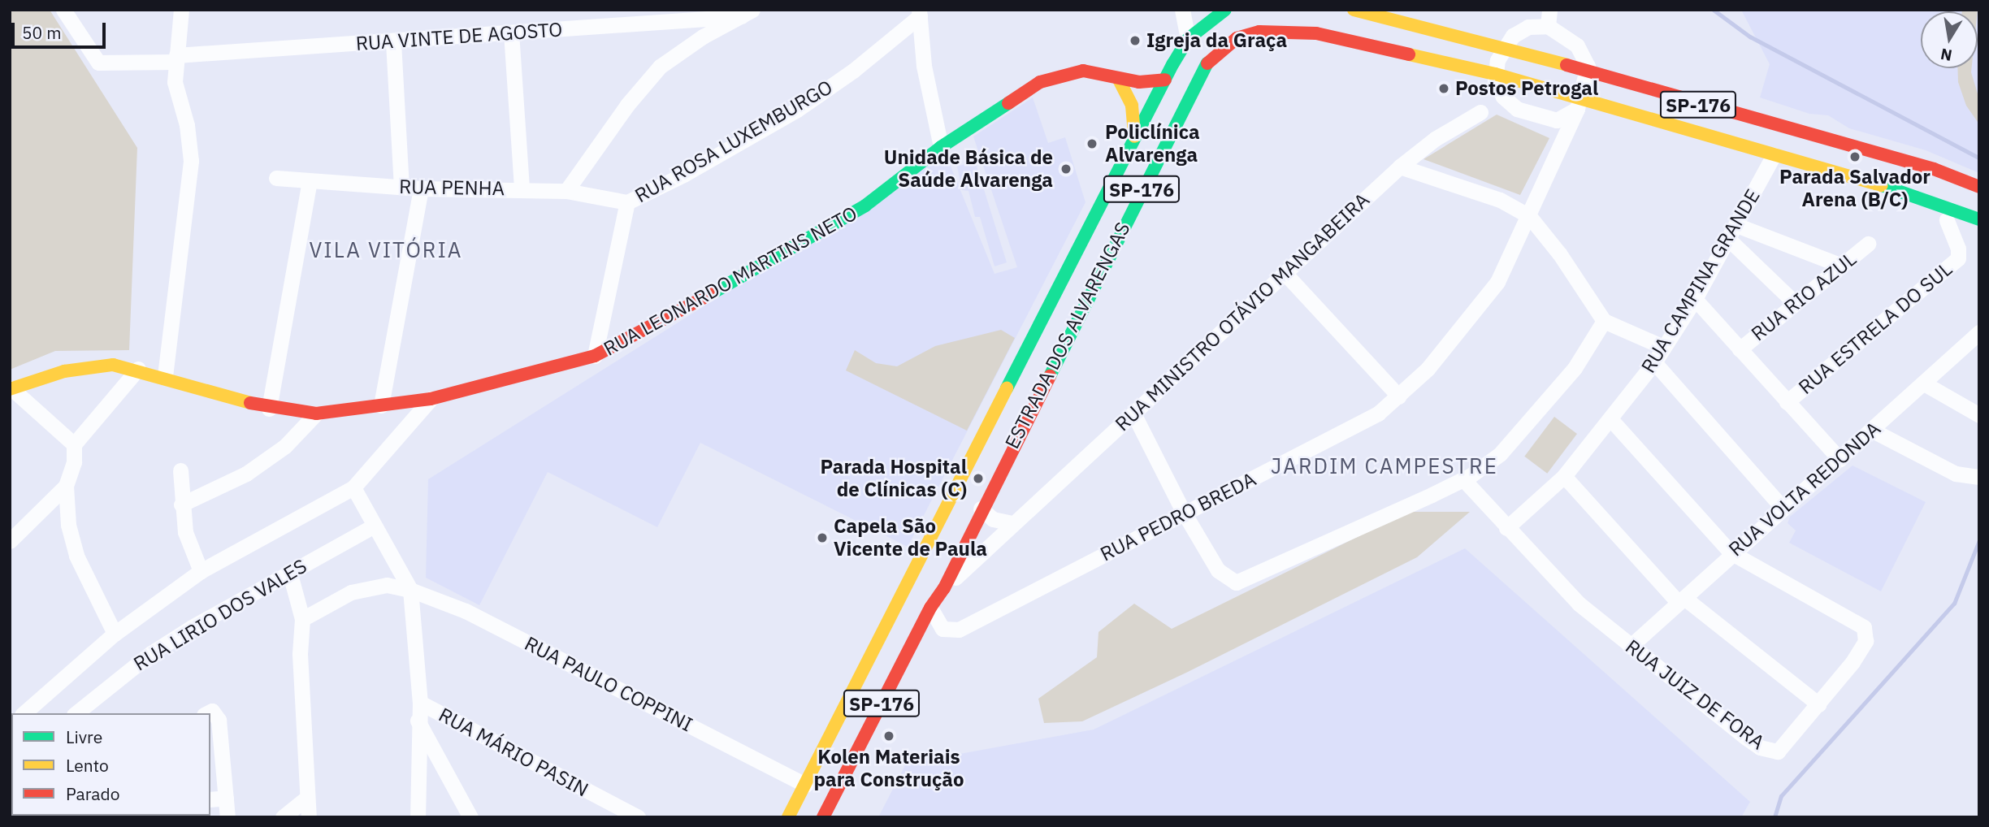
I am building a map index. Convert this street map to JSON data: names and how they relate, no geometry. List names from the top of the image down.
{
  "streets": {
    "main road": ["SP-176", "RUA LEONARDO MARTINS NETO", "ESTRADA DOS ALVARENGAS"],
    "street": [
      "RUA VINTE DE AGOSTO",
      "RUA ROSA LUXEMBURGO",
      "RUA PENHA",
      "RUA CAMPINA GRANDE",
      "RUA RIO AZUL",
      "RUA MINISTRO OTÁVIO MANGABEIRA",
      "RUA ESTRELA DO SUL",
      "RUA VOLTA REDONDA",
      "RUA PEDRO BREDA",
      "RUA LIRIO DOS VALES",
      "RUA PAULO COPPINI",
      "RUA JUIZ DE FORA",
      "RUA MÁRIO PASIN"
    ]
  },
  "crossings": [
    ["RUA ROSA LUXEMBURGO", "RUA PENHA"],
    ["RUA LEONARDO MARTINS NETO", "ESTRADA DOS ALVARENGAS"],
    ["RUA CAMPINA GRANDE", "ESTRADA DOS ALVARENGAS"],
    ["RUA CAMPINA GRANDE", "RUA JUIZ DE FORA"],
    ["RUA MINISTRO OTÁVIO MANGABEIRA", "ESTRADA DOS ALVARENGAS"],
    ["ESTRADA DOS ALVARENGAS", "RUA PEDRO BREDA"],
    ["ESTRADA DOS ALVARENGAS", "RUA PAULO COPPINI"],
    ["RUA VOLTA REDONDA", "RUA JUIZ DE FORA"]
  ],
  "districts": ["VILA VITÓRIA", "JARDIM CAMPESTRE"],
  "places": [
    "Igreja da Graça",
    "Postos Petrogal",
    "Policlínica Alvarenga",
    "Parada Salvador Arena (B/C)",
    "Unidade Básica de Saúde Alvarenga",
    "Parada Hospital de Clínicas (C)",
    "Capela São Vicente de Paula",
    "Kolen Materiais para Construção"
  ],
  "legend": ["Livre", "Lento", "Parado"],
  "scale_bar": "50 m",
  "north": "bottom"
}
